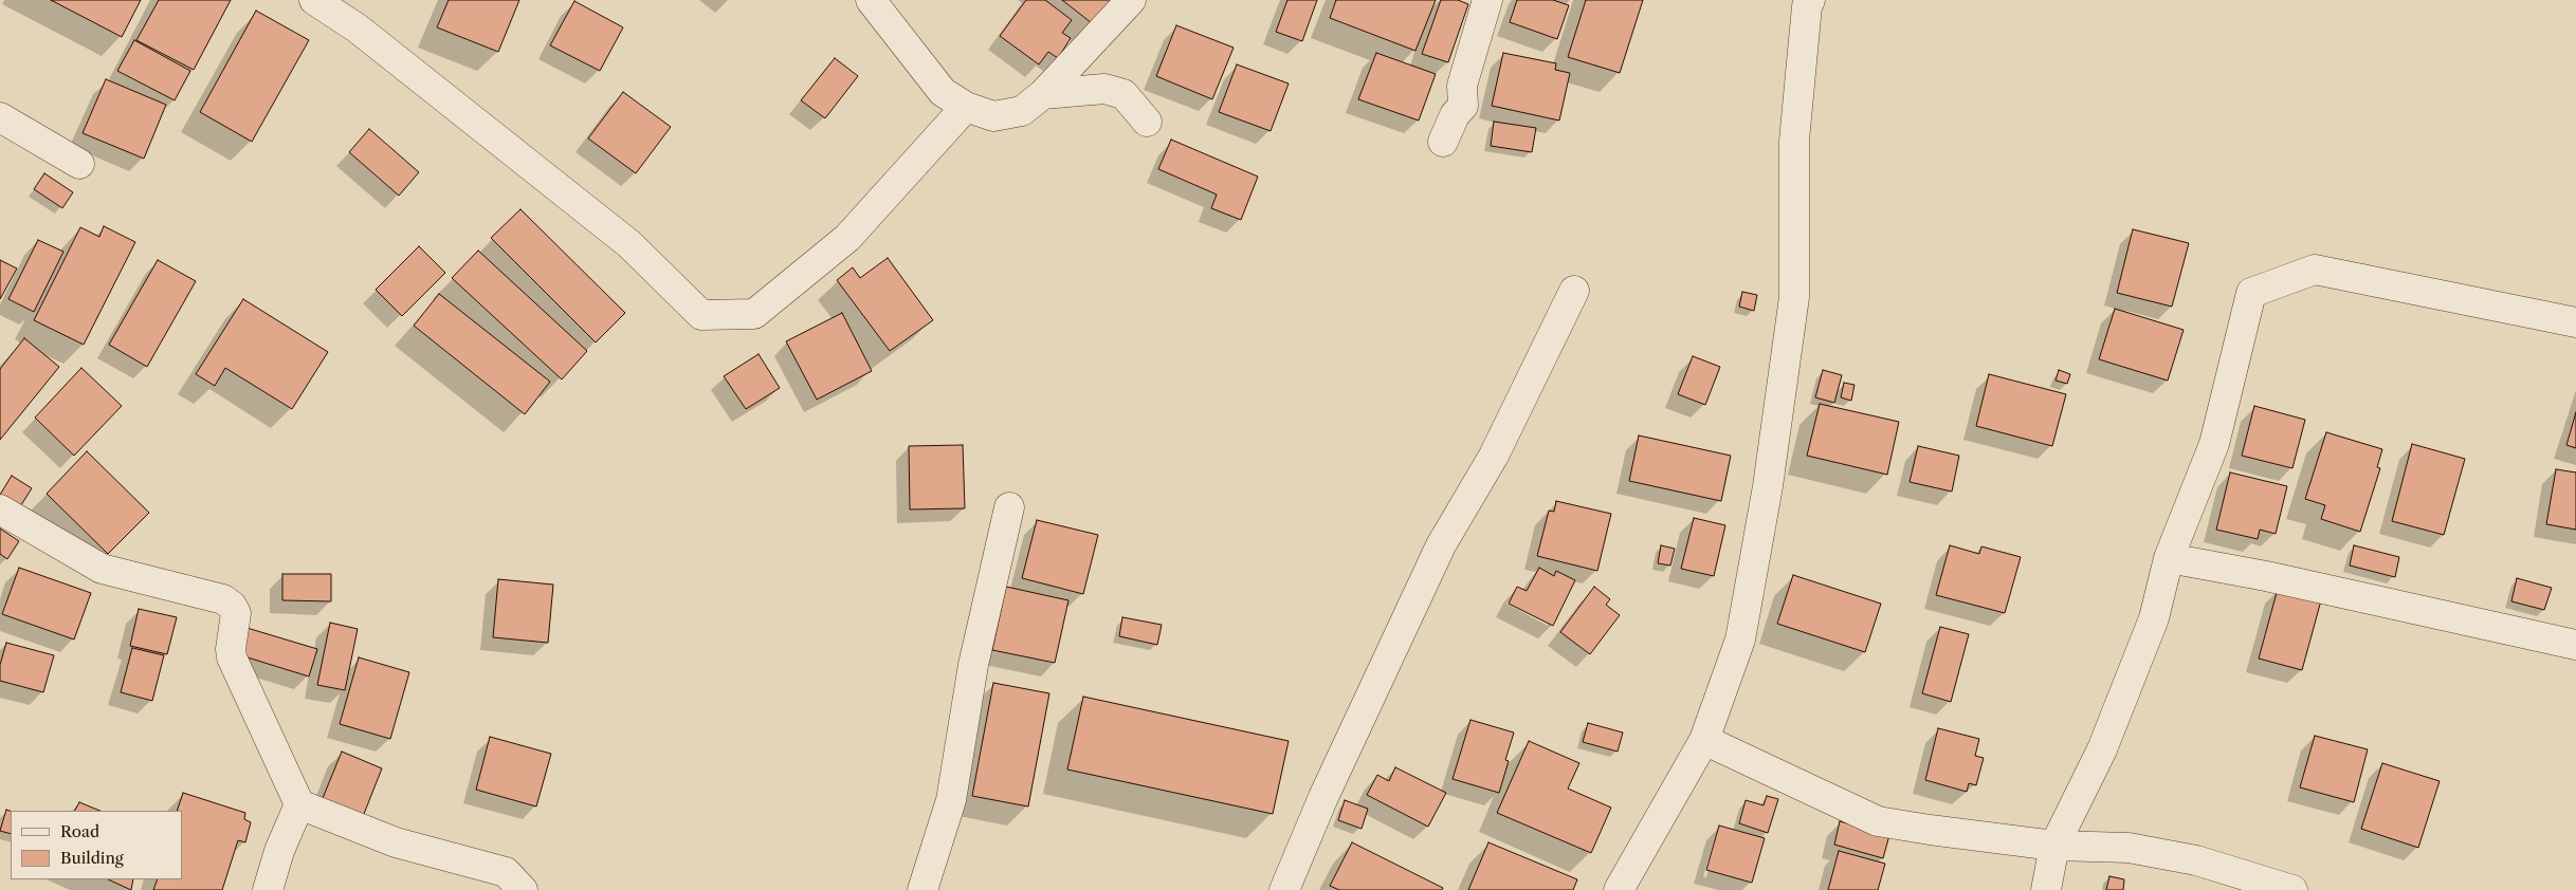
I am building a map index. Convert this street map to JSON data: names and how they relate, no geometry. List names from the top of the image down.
{
  "legend": ["Road", "Building"]
}
